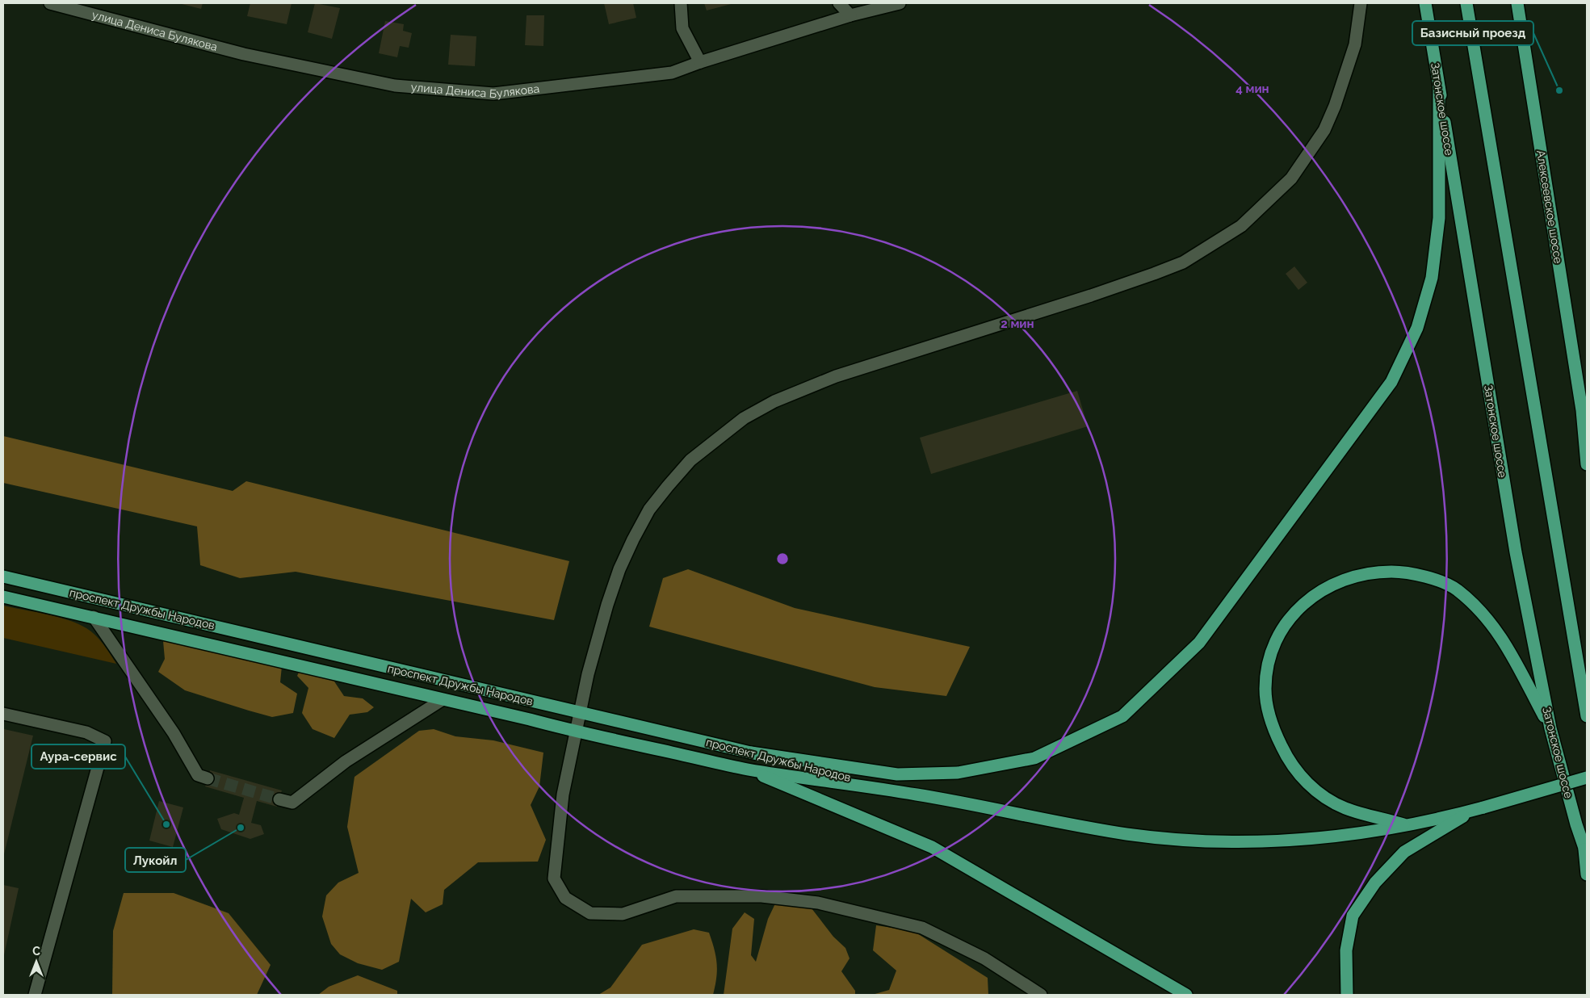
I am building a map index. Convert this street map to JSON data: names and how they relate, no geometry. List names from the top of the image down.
{
  "streets": {
    "main road": ["Затонское шоссе", "Алексеевское шоссе", "проспект Дружбы Народов"],
    "street": ["улица Дениса Булякова"]
  },
  "places": ["Базисный проезд", "Аура-сервис", "Лукойл"],
  "north": "top",
  "rings": ["4 мин", "2 мин"]
}
